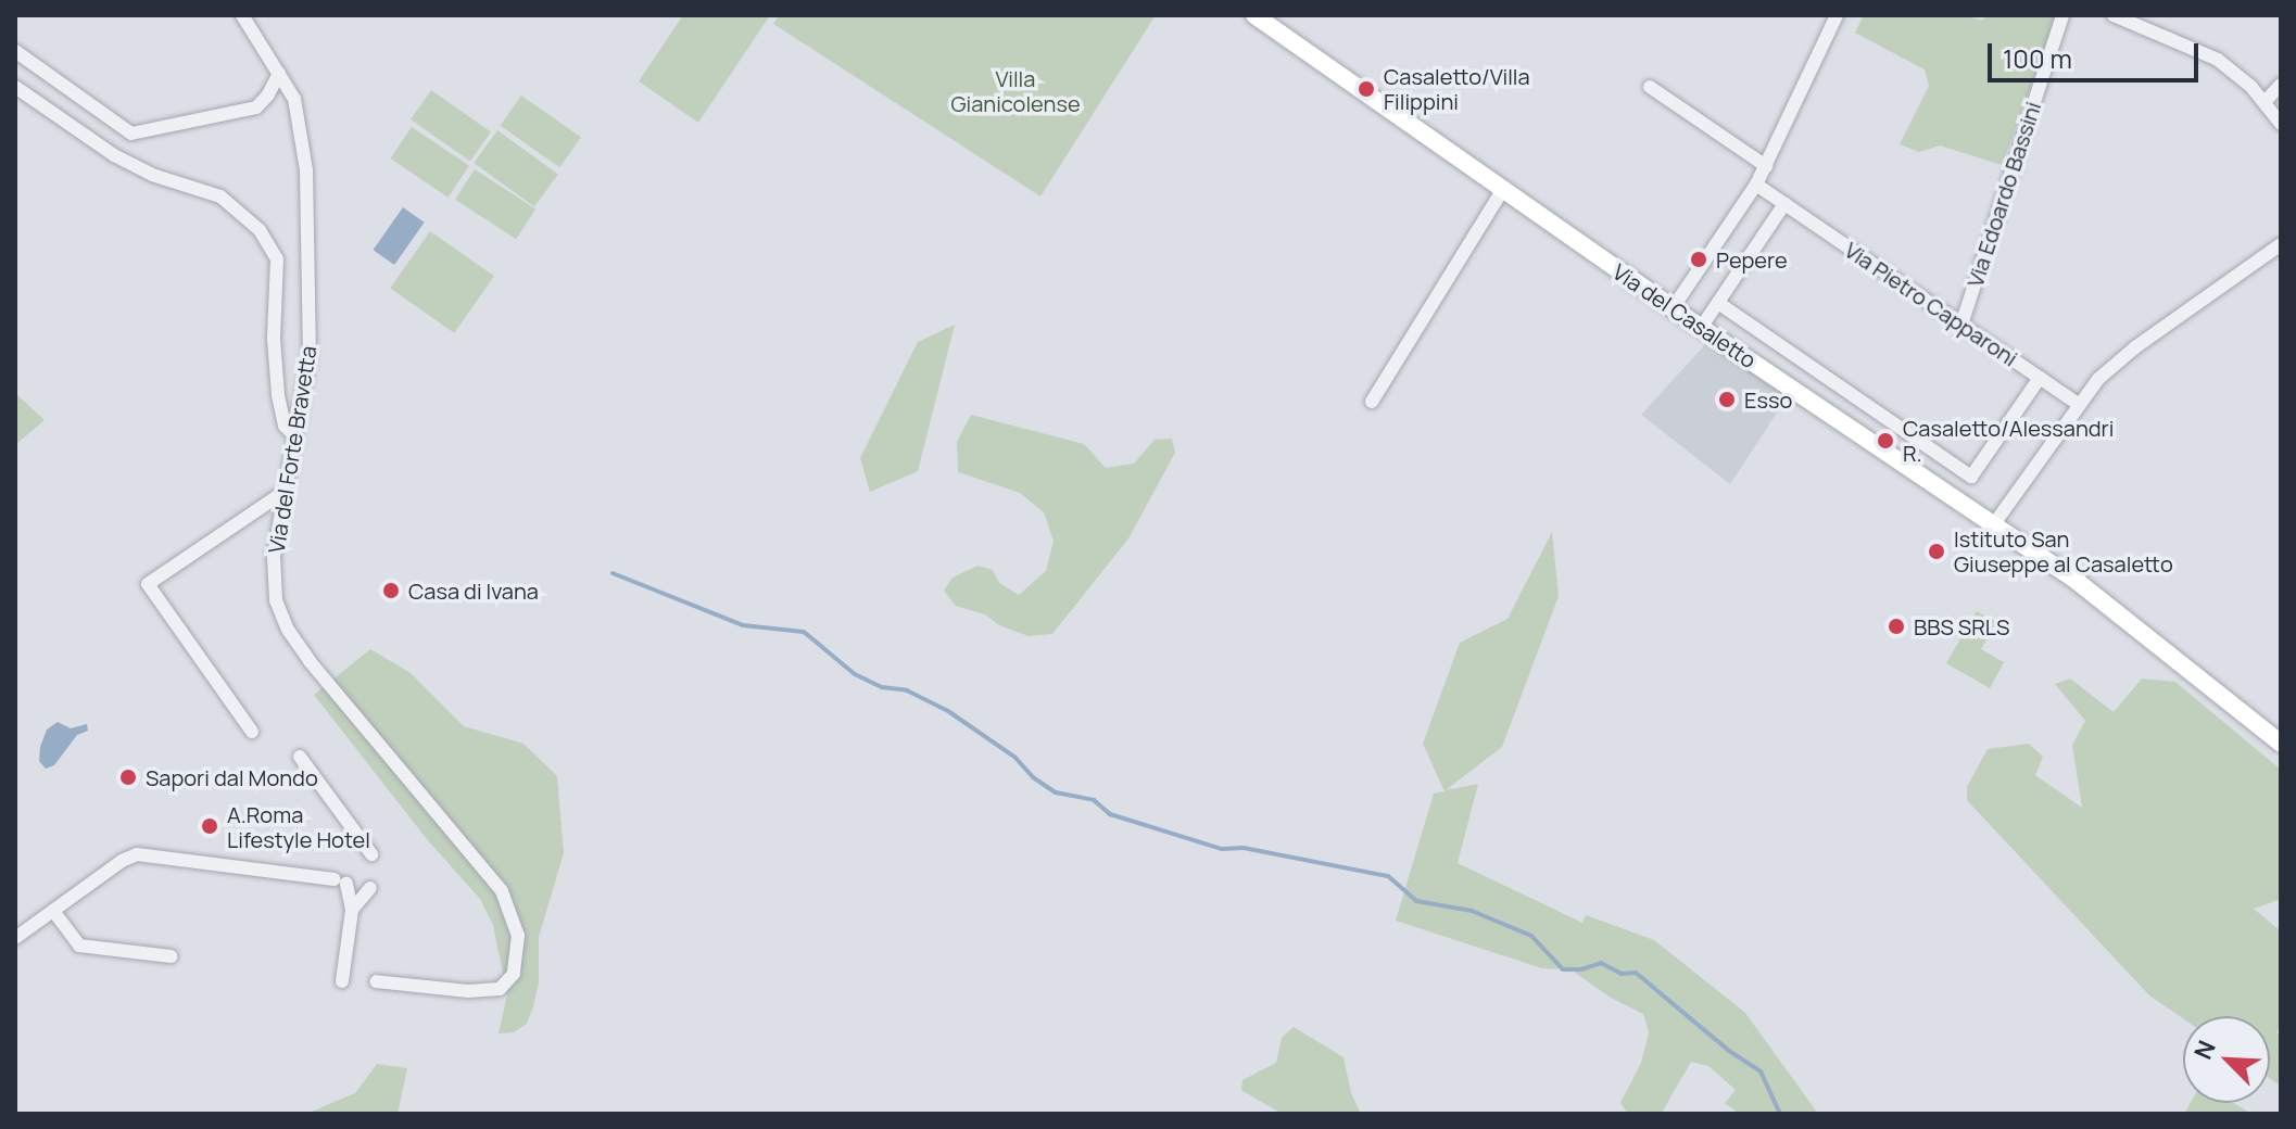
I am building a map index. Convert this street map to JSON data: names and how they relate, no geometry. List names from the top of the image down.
{
  "streets": {
    "street": [
      "Via Edoardo Bassini",
      "Via Pietro Capparoni",
      "Via del Casaletto",
      "Via del Forte Bravetta"
    ]
  },
  "crossings": [
    ["Via Edoardo Bassini", "Via Pietro Capparoni"]
  ],
  "parks": ["Villa Gianicolense"],
  "places": [
    "Casaletto/Villa Filippini",
    "Pepere",
    "Esso",
    "Casaletto/Alessandri R.",
    "Istituto San Giuseppe al Casaletto",
    "Casa di Ivana",
    "BBS SRLS",
    "Sapori dal Mondo",
    "A.Roma Lifestyle Hotel"
  ],
  "scale_bar": "100 m",
  "north": "top left"
}
